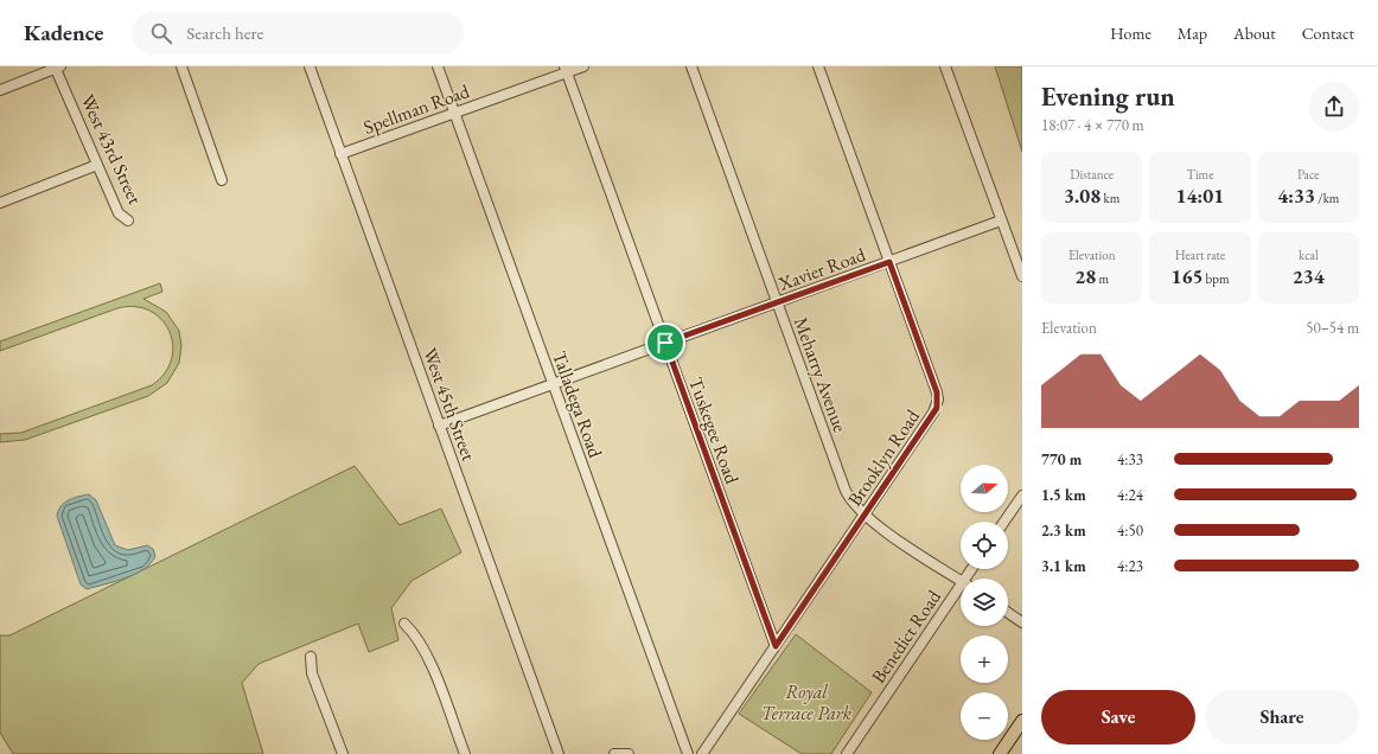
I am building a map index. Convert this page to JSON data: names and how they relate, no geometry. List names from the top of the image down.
{
  "streets": {
    "street": [
      "Spellman Road",
      "West 43rd Street",
      "Xavier Road",
      "Meharry Avenue",
      "West 45th Street",
      "Talladega Road",
      "Tuskegee Road",
      "Brooklyn Road",
      "Benedict Road"
    ]
  },
  "crossings": [
    ["Spellman Road", "West 45th Street"],
    ["Spellman Road", "Talladega Road"],
    ["Spellman Road", "Tuskegee Road"],
    ["Xavier Road", "Meharry Avenue"],
    ["Xavier Road", "West 45th Street"],
    ["Xavier Road", "Talladega Road"],
    ["Xavier Road", "Tuskegee Road"],
    ["Xavier Road", "Brooklyn Road"],
    ["Meharry Avenue", "Brooklyn Road"],
    ["Tuskegee Road", "Brooklyn Road"]
  ],
  "parks": ["Royal Terrace Park"],
  "north": "right",
  "page": {
    "header": "Kadence",
    "search": "Search here",
    "nav": [
      "Home",
      "Map",
      "About",
      "Contact"
    ],
    "heading": ["Evening run", "18:07 · 4 × 770 m"],
    "stats": [
      ["Distance", "3.08 km"],
      ["Time", "14:01"],
      ["Pace", "4:33 /km"],
      ["Elevation", "28 m"],
      ["Heart rate", "165 bpm"],
      ["kcal", "234"]
    ],
    "chart": ["Elevation", "50–54 m"],
    "list": [
      {
        "name": "770 m",
        "note": "4:33"
      },
      {
        "name": "1.5 km",
        "note": "4:24"
      },
      {
        "name": "2.3 km",
        "note": "4:50"
      },
      {
        "name": "3.1 km",
        "note": "4:23"
      }
    ],
    "map_buttons": ["+", "−"],
    "buttons": ["Save", "Share"]
  }
}
